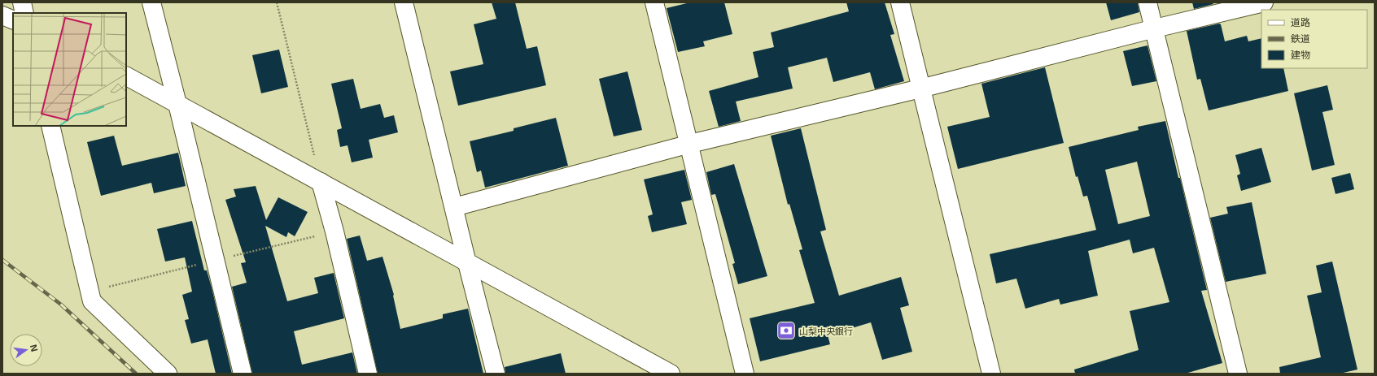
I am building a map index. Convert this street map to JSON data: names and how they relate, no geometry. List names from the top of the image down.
{
  "places": {
    "bank": ["山梨中央銀行"]
  },
  "legend": ["道路", "鉄道", "建物"],
  "north": "right"
}
